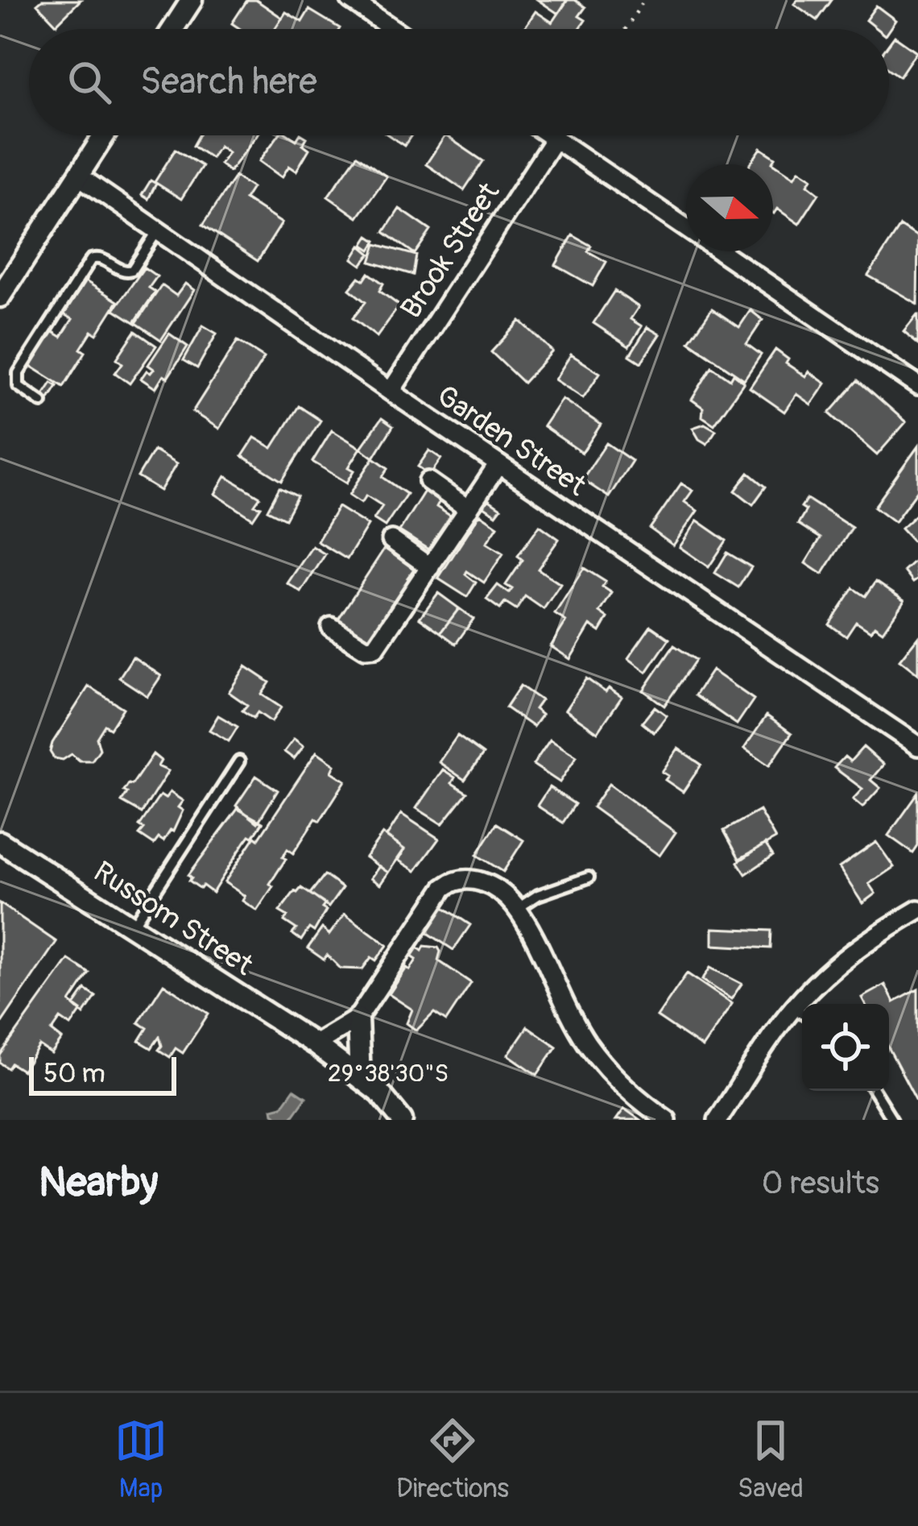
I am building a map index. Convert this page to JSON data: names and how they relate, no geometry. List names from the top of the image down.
{
  "streets": {
    "street": ["Brook Street", "Garden Street", "Russom Street"]
  },
  "crossings": [
    ["Brook Street", "Garden Street"]
  ],
  "scale_bar": "50 m",
  "north": "right",
  "page": {
    "search": "Search here",
    "scale": "50 m",
    "heading": ["Nearby", "0 results"],
    "nav": ["Map", "Directions", "Saved"]
  },
  "coordinates": ["29°38'30\"S"]
}
